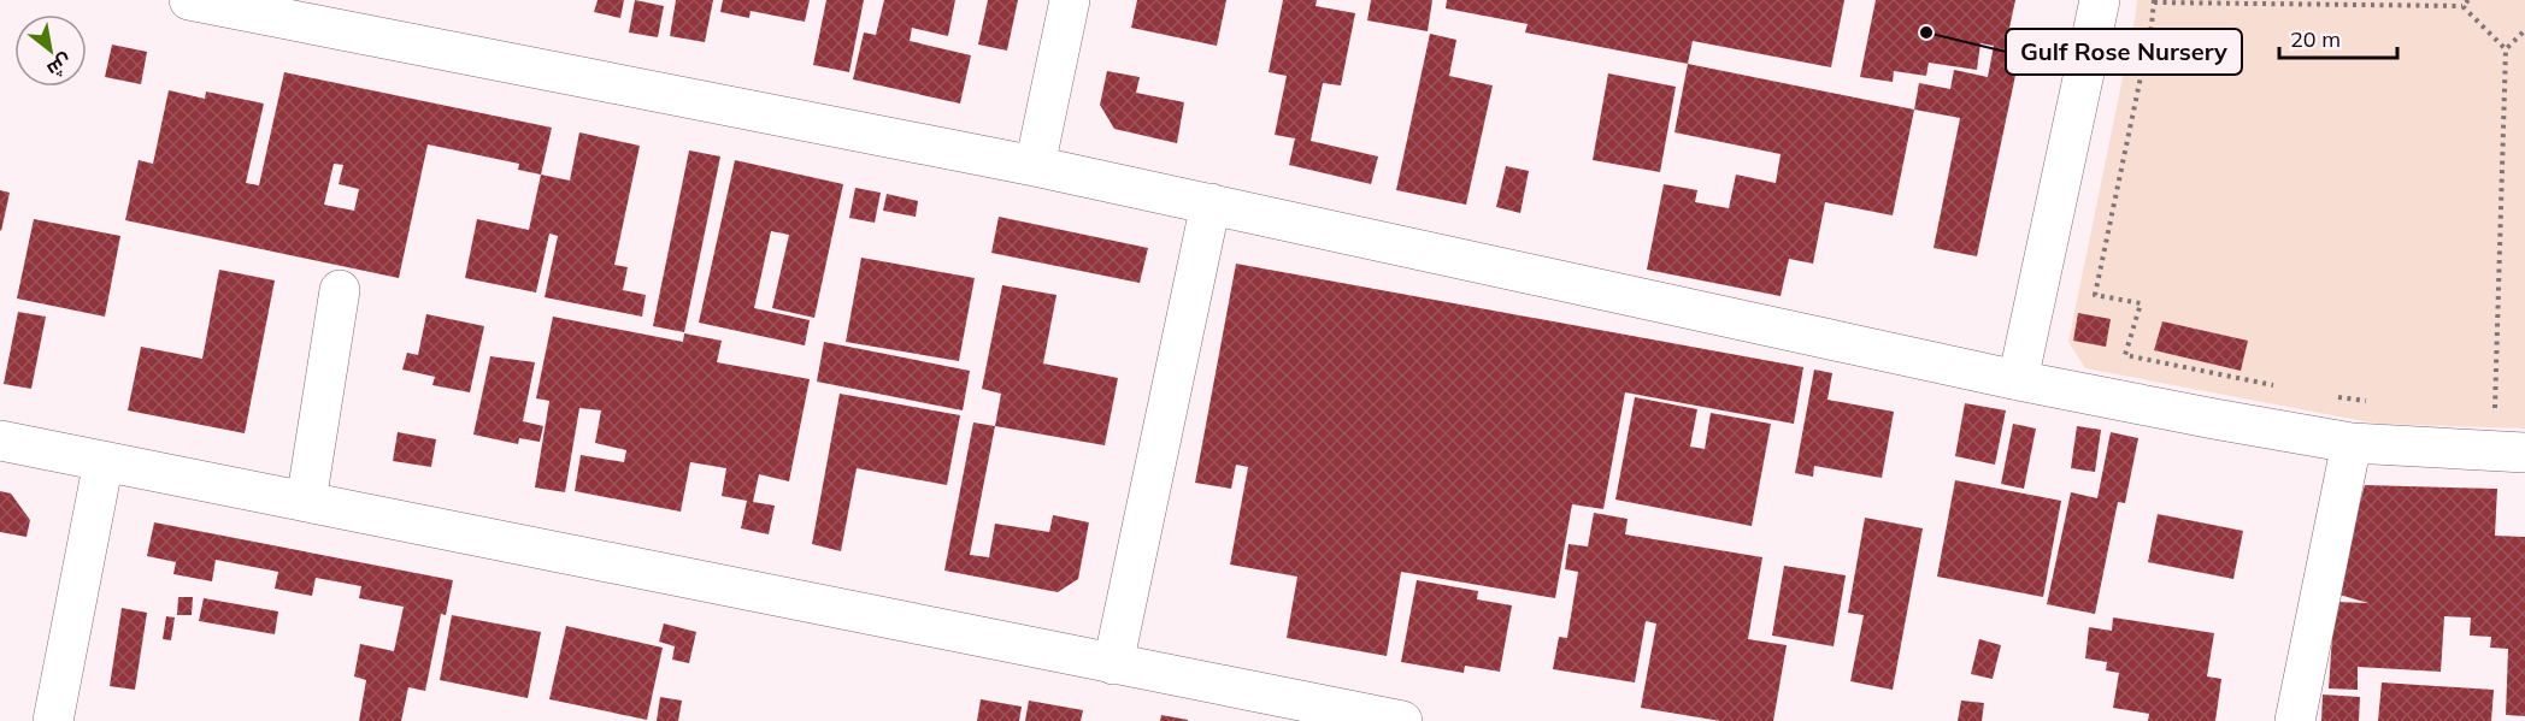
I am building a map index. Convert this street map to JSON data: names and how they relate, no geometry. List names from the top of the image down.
{
  "places": ["Gulf Rose Nursery"],
  "scale_bar": "20 m",
  "north": "bottom right"
}
